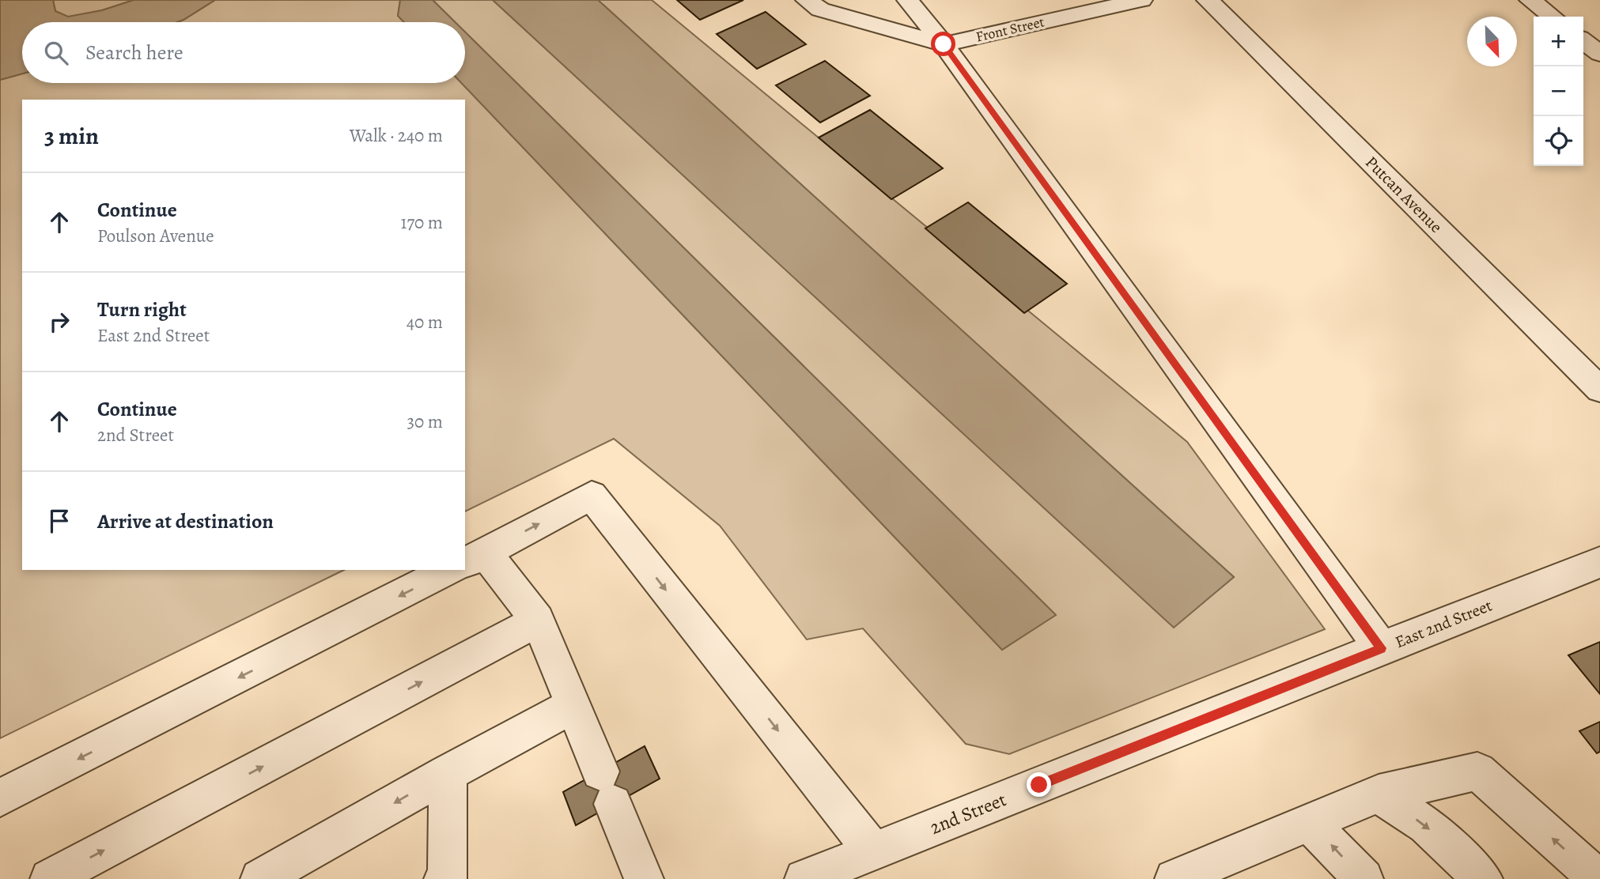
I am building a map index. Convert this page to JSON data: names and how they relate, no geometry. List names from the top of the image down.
{
  "streets": {
    "street": [
      "Front Street",
      "Putcan Avenue",
      "East 2nd Street",
      "2nd Street"
    ]
  },
  "crossings": [
    ["East 2nd Street", "2nd Street"]
  ],
  "north": "bottom right",
  "page": {
    "map_buttons": ["+", "−"],
    "search": "Search here",
    "heading": ["3 min", "Walk · 240 m"],
    "list": [
      ["Continue", "Poulson Avenue", "170 m"],
      ["Turn right", "East 2nd Street", "40 m"],
      ["Continue", "2nd Street", "30 m"],
      "Arrive at destination"
    ]
  }
}
